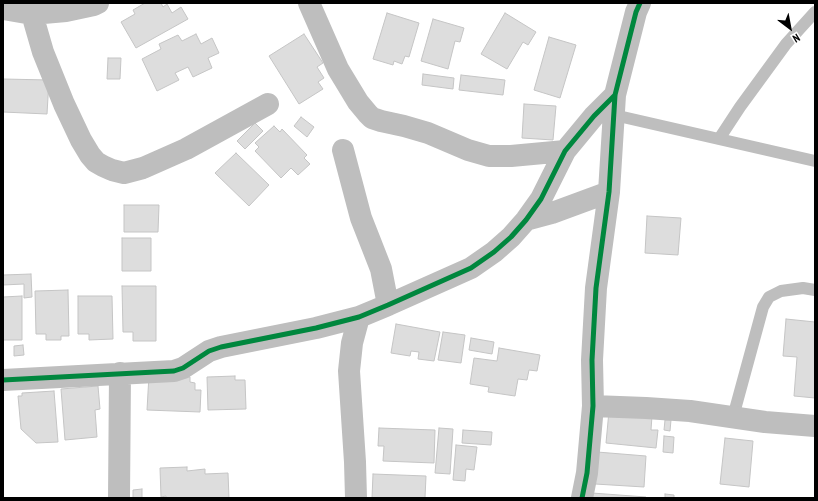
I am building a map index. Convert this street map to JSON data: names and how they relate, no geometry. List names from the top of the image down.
{
  "north": "bottom right"
}
